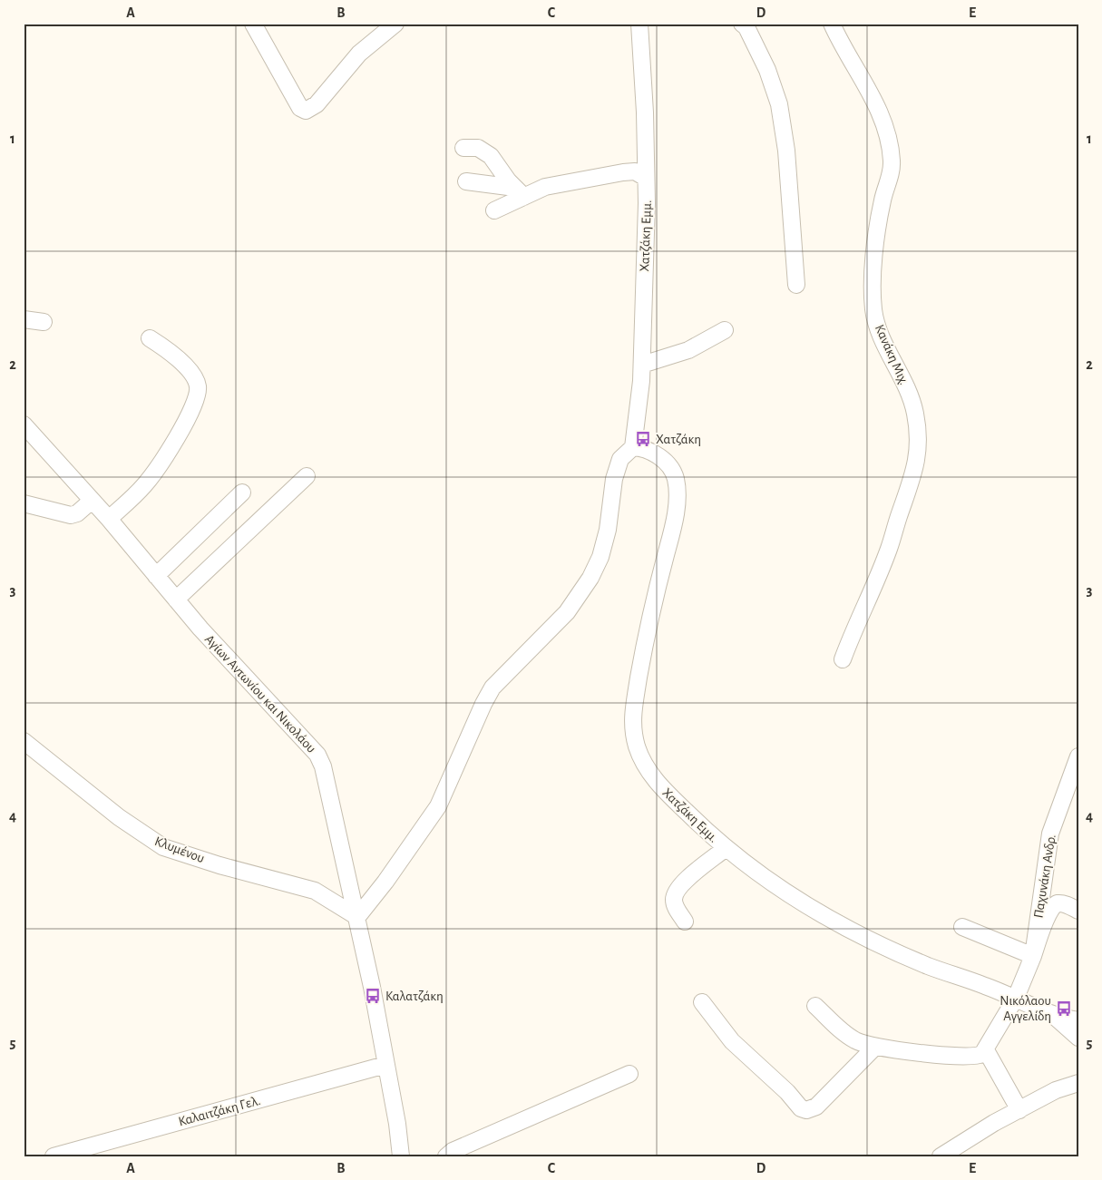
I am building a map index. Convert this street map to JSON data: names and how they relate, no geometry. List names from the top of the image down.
{
  "streets": {
    "street": [
      "Χατζάκη Εμμ.",
      "Κανάκη Μιχ.",
      "Αγίων Αντωνίου και Νικολάου",
      "Κλυμένου",
      "Παχυνάκη Ανδρ.",
      "Καλαιτζάκη Γελ."
    ]
  },
  "crossings": [
    ["Χατζάκη Εμμ.", "Παχυνάκη Ανδρ."],
    ["Αγίων Αντωνίου και Νικολάου", "Κλυμένου"],
    ["Αγίων Αντωνίου και Νικολάου", "Καλαιτζάκη Γελ."]
  ],
  "places": {
    "bus stop": ["Χατζάκη", "Καλατζάκη", "Νικόλαου Αγγελίδη"]
  },
  "grid": {
    "columns": [
      "A",
      "B",
      "C",
      "D",
      "E"
    ],
    "rows": [
      "1",
      "2",
      "3",
      "4",
      "5"
    ]
  }
}
